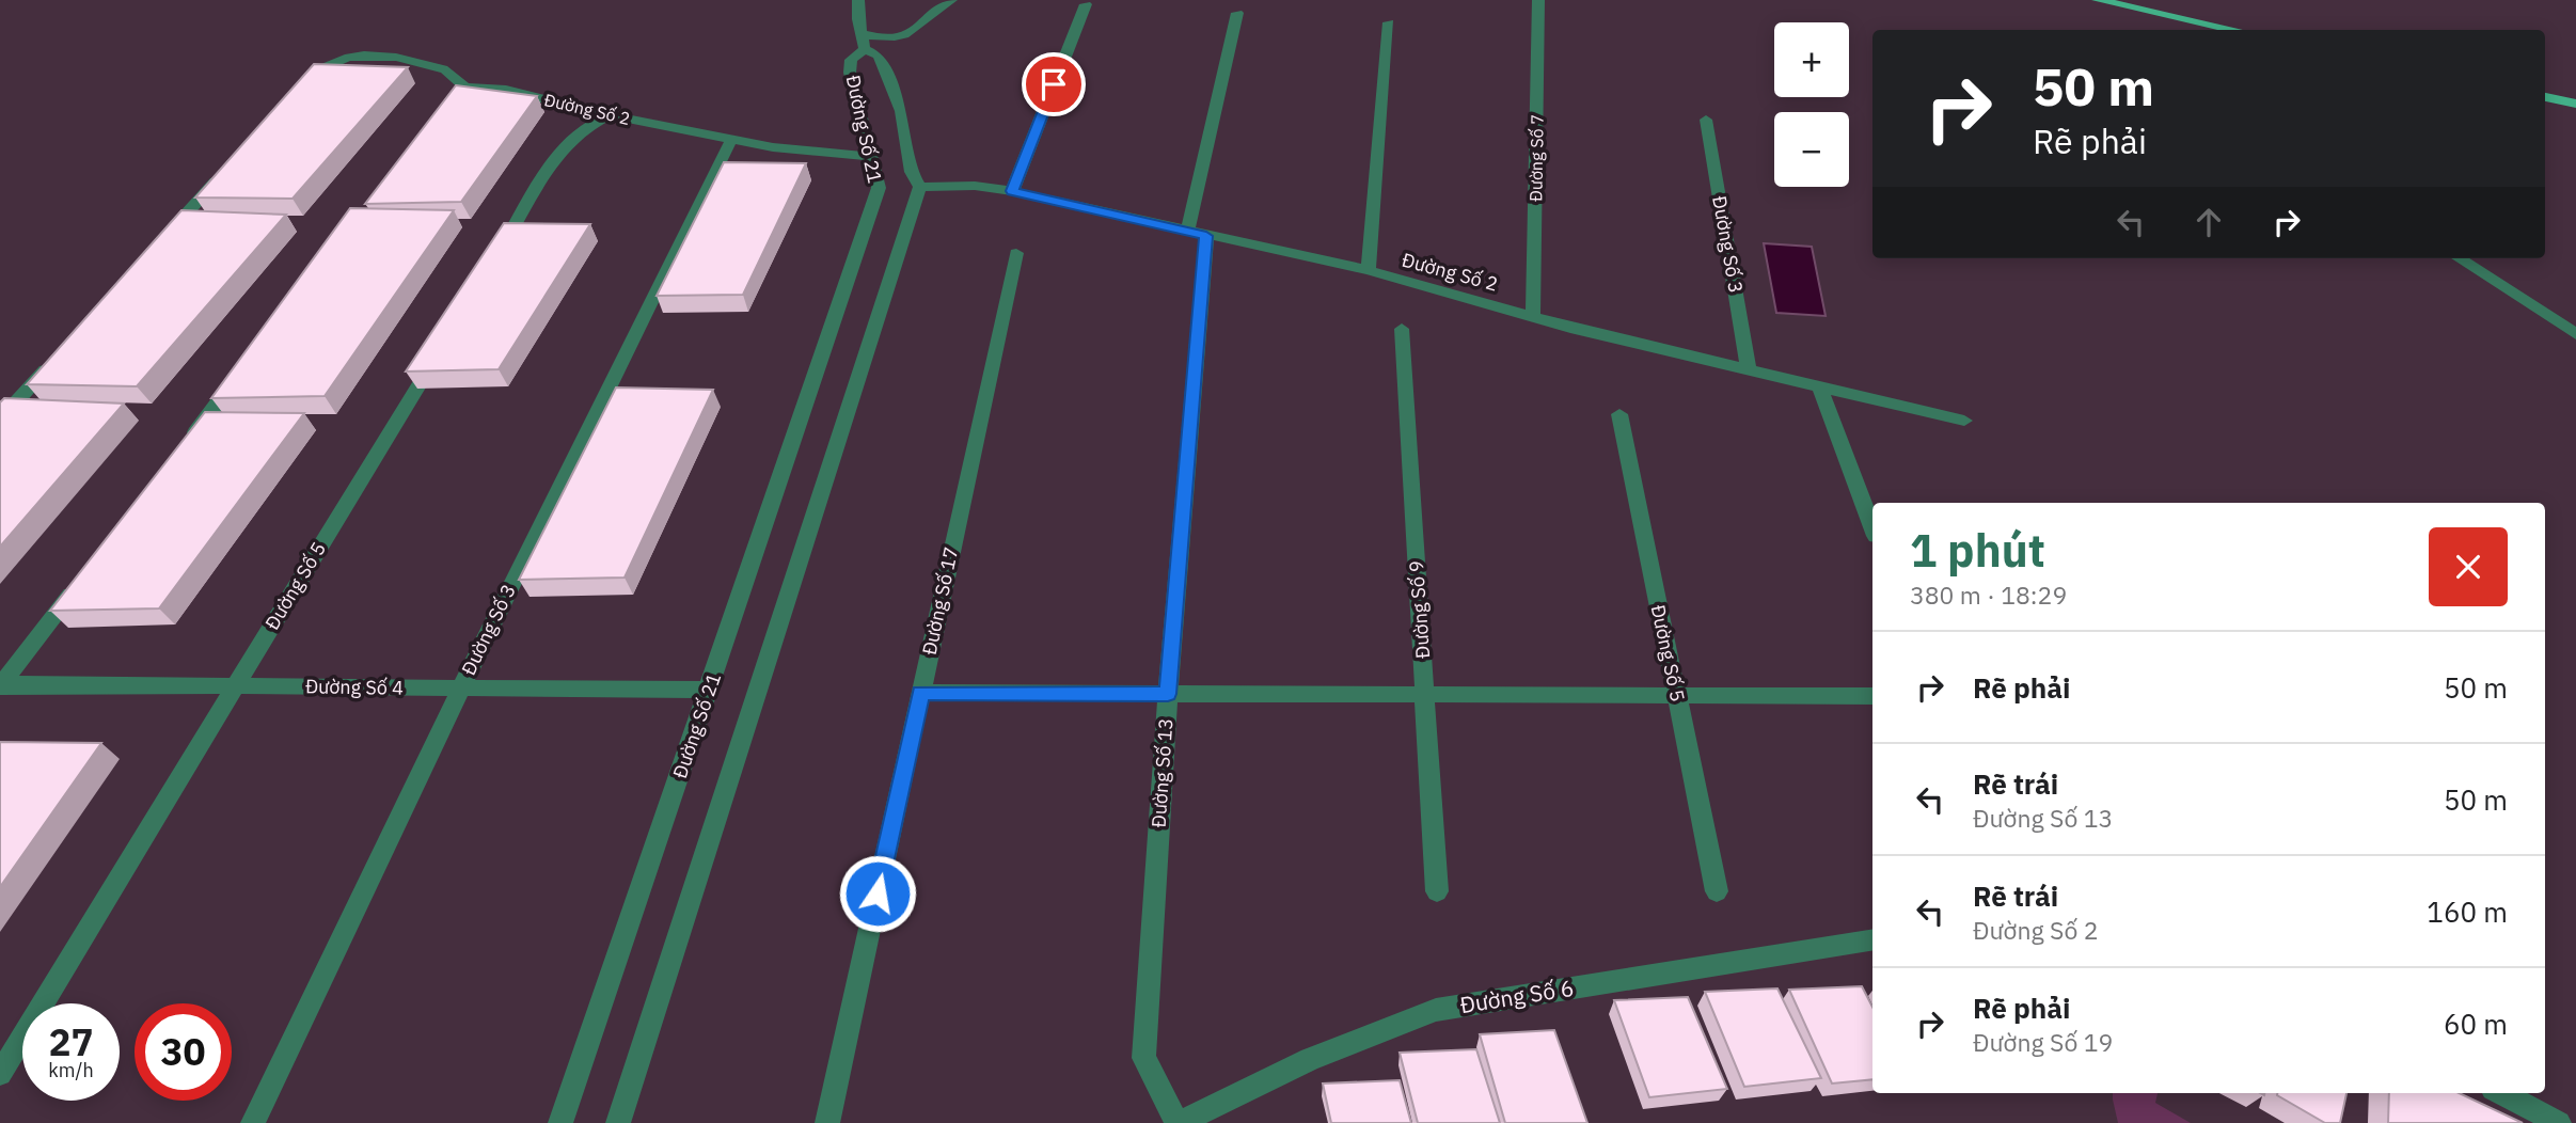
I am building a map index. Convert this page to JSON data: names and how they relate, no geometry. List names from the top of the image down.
{
  "streets": {
    "street": [
      "Đường Số 2",
      "Đường Số 21",
      "Đường Số 7",
      "Đường Số 3",
      "Đường Số 5",
      "Đường Số 17",
      "Đường Số 9",
      "Đường Số 4",
      "Đường Số 13",
      "Đường Số 6"
    ]
  },
  "crossings": [
    ["Đường Số 2", "Đường Số 21"],
    ["Đường Số 2", "Đường Số 7"],
    ["Đường Số 2", "Đường Số 3"],
    ["Đường Số 2", "Đường Số 13"],
    ["Đường Số 21", "Đường Số 4"],
    ["Đường Số 3", "Đường Số 4"],
    ["Đường Số 5", "Đường Số 4"],
    ["Đường Số 13", "Đường Số 6"]
  ],
  "page": {
    "map_buttons": ["+", "−"],
    "turn": ["50 m", "Rẽ phải"],
    "heading": ["1 phút", "380 m · 18:29"],
    "list": [
      {
        "name": "Rẽ phải",
        "value": "50 m"
      },
      {
        "name": "Rẽ trái",
        "note": "Đường Số 13",
        "value": "50 m"
      },
      {
        "name": "Rẽ trái",
        "note": "Đường Số 2",
        "value": "160 m"
      },
      {
        "name": "Rẽ phải",
        "note": "Đường Số 19",
        "value": "60 m"
      }
    ],
    "speed": "27 km/h",
    "limit": "30"
  }
}
